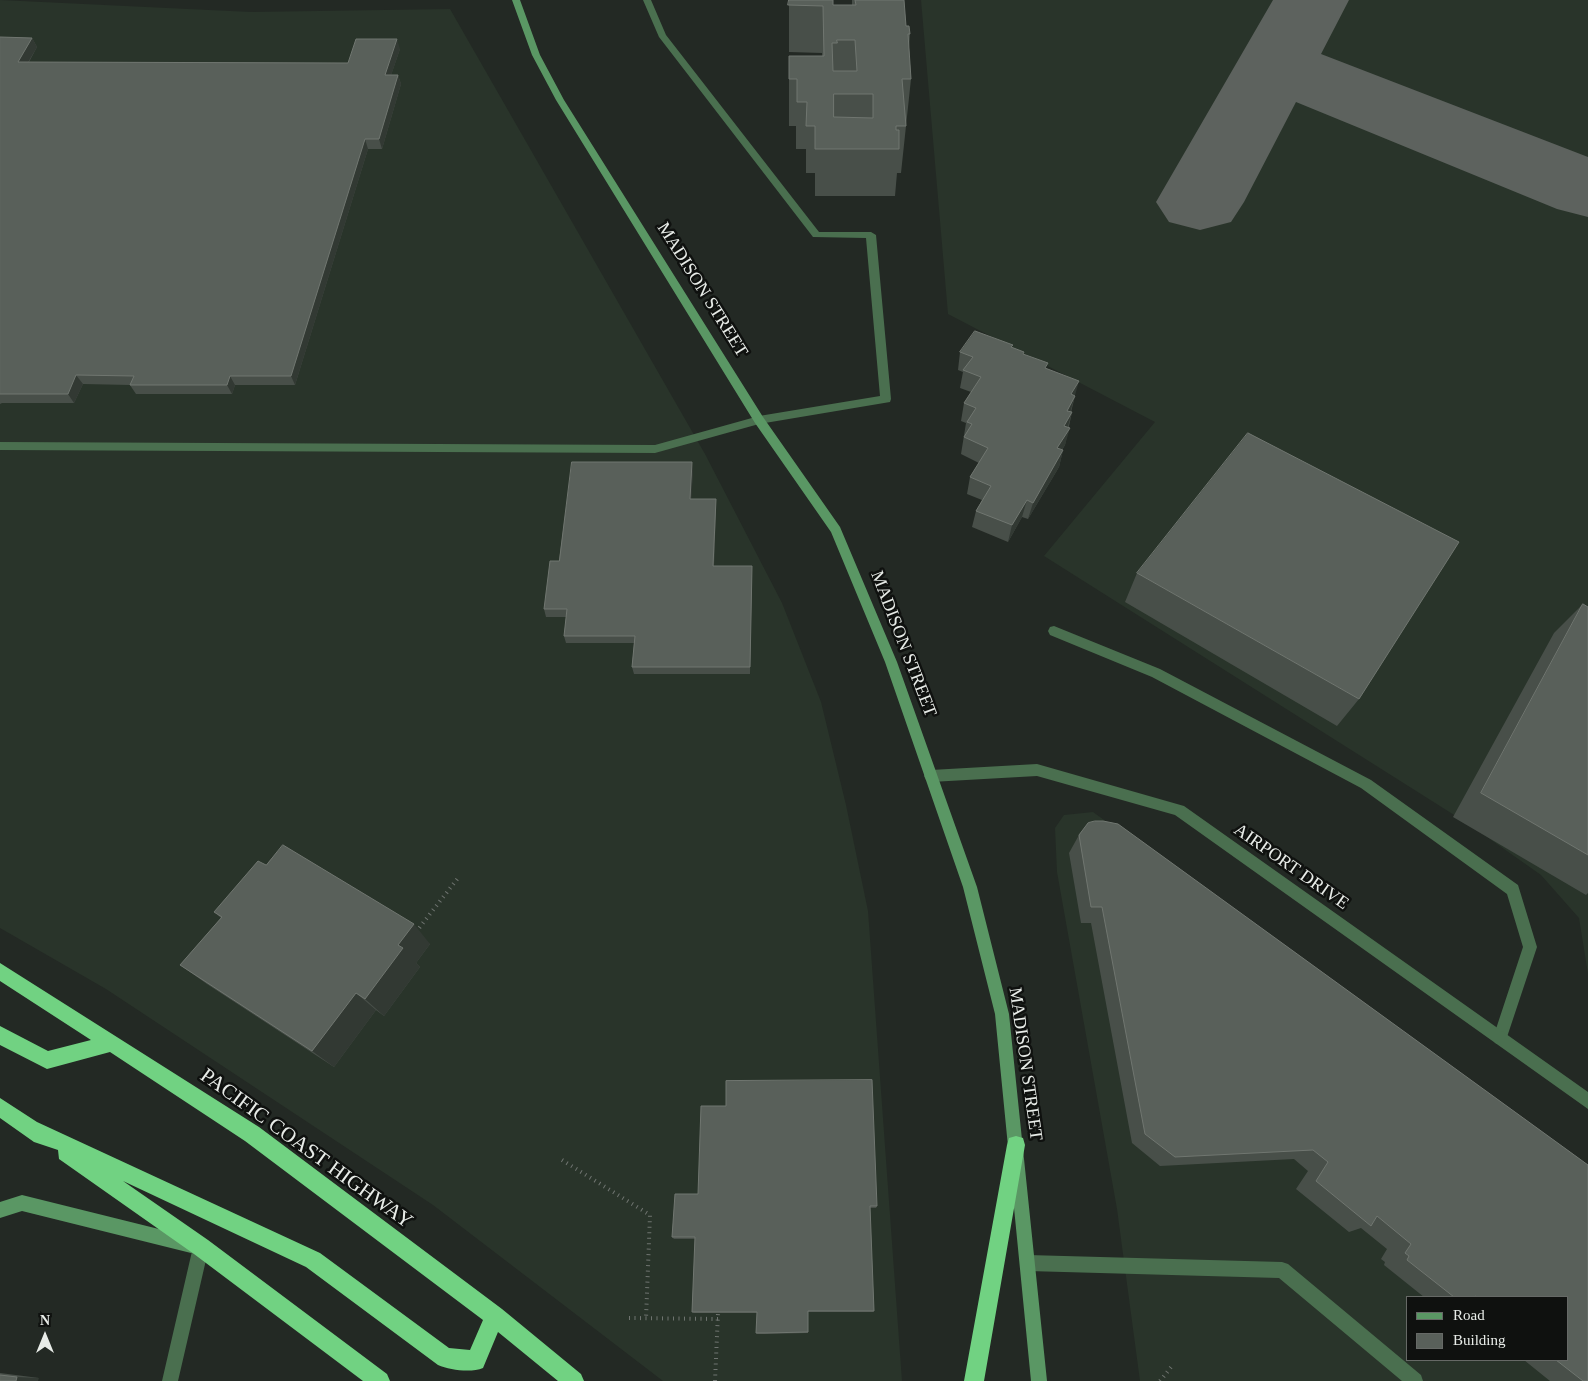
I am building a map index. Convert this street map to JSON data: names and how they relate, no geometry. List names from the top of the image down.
{
  "streets": {
    "highway": ["PACIFIC COAST HIGHWAY"],
    "main road": ["MADISON STREET"],
    "street": ["AIRPORT DRIVE"]
  },
  "crossings": [
    ["MADISON STREET", "AIRPORT DRIVE"]
  ],
  "legend": ["Road", "Building"],
  "north": "top"
}
